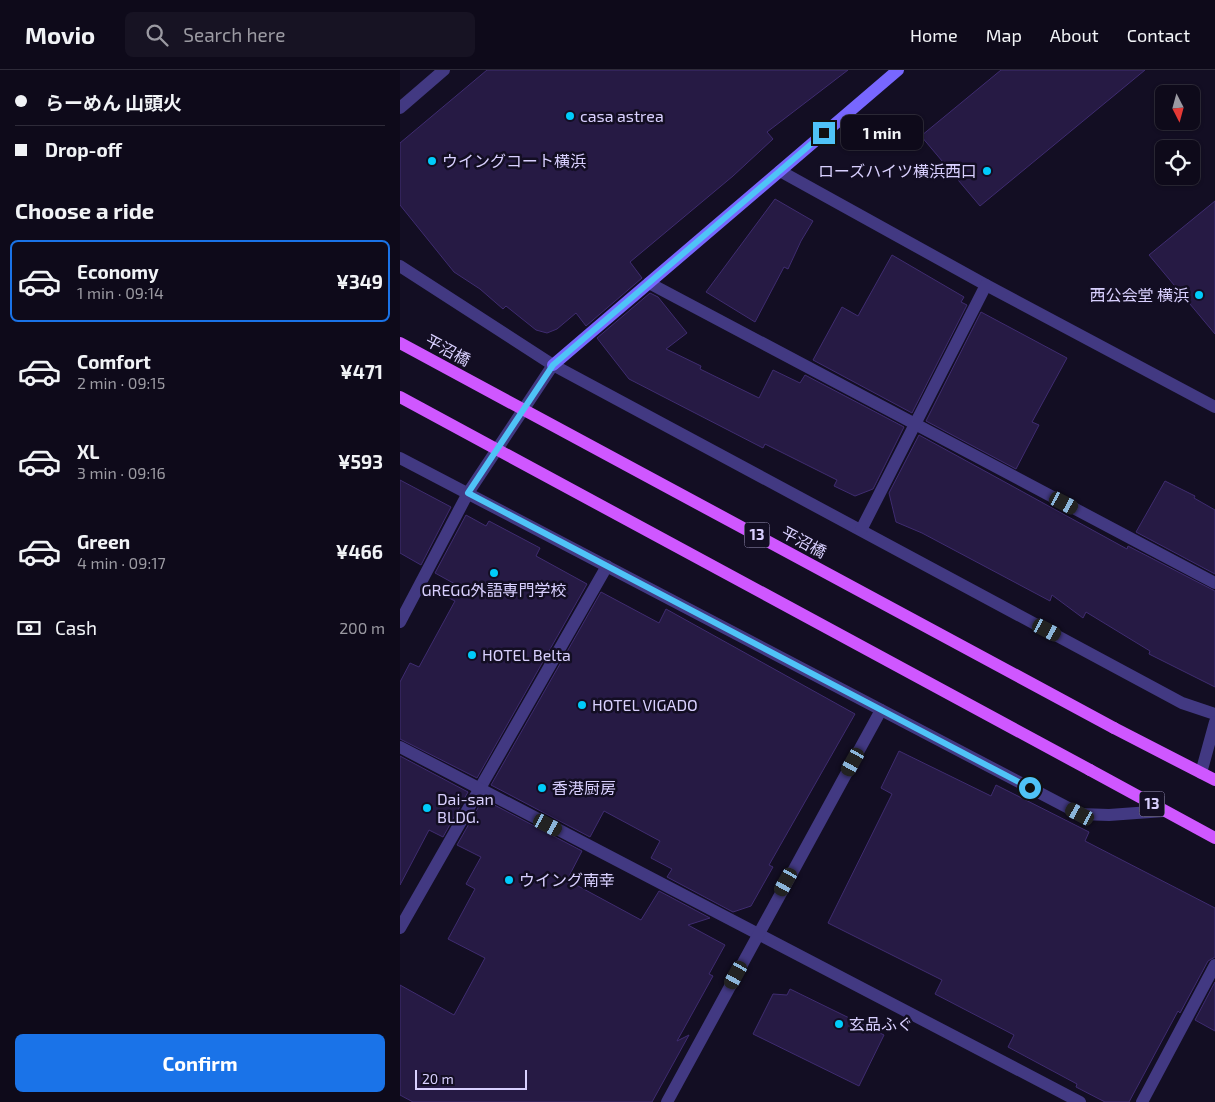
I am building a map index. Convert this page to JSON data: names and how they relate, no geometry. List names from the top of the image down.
{
  "streets": {
    "main road": ["平沼橋", "13"]
  },
  "crossings": [
    ["平沼橋", "13"]
  ],
  "places": [
    "casa astrea",
    "ウイングコート横浜",
    "ローズハイツ横浜西口",
    "西公会堂 横浜",
    "GREGG外語専門学校",
    "HOTEL Belta",
    "HOTEL VIGADO",
    "香港厨房",
    "Dai-san BLDG.",
    "ウイング南幸",
    "玄品ふぐ"
  ],
  "scale_bar": "20 m",
  "north": "bottom",
  "page": {
    "header": "Movio",
    "search": "Search here",
    "nav": [
      "Home",
      "Map",
      "About",
      "Contact"
    ],
    "banner": ["らーめん 山頭火", "Drop-off"],
    "bubble": "1 min",
    "heading": "Choose a ride",
    "list": [
      {
        "name": "Economy",
        "note": "1 min · 09:14",
        "value": "¥349"
      },
      {
        "name": "Comfort",
        "note": "2 min · 09:15",
        "value": "¥471"
      },
      {
        "name": "XL",
        "note": "3 min · 09:16",
        "value": "¥593"
      },
      {
        "name": "Green",
        "note": "4 min · 09:17",
        "value": "¥466"
      }
    ],
    "pay": ["Cash", "200 m"],
    "buttons": "Confirm",
    "scale": "20 m"
  }
}
